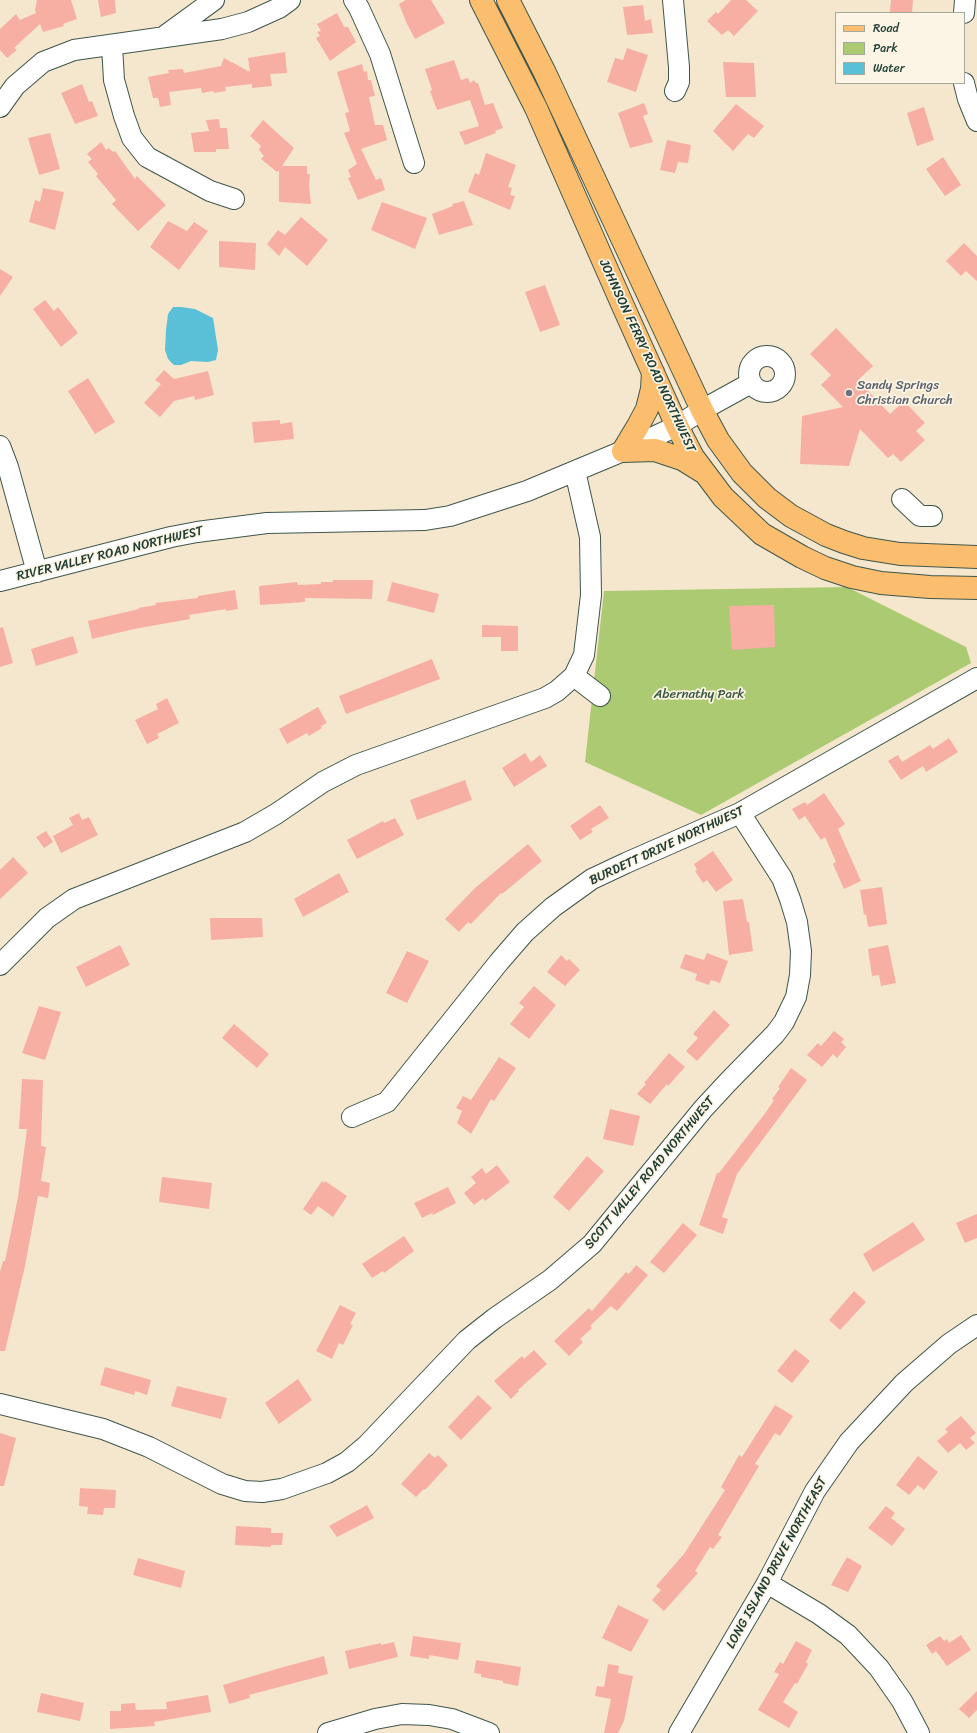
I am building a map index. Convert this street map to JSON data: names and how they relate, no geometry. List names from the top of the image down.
{
  "streets": {
    "main road": ["JOHNSON FERRY ROAD NORTHWEST"],
    "street": [
      "RIVER VALLEY ROAD NORTHWEST",
      "BURDETT DRIVE NORTHWEST",
      "SCOTT VALLEY ROAD NORTHWEST",
      "LONG ISLAND DRIVE NORTHEAST"
    ]
  },
  "crossings": [
    ["JOHNSON FERRY ROAD NORTHWEST", "RIVER VALLEY ROAD NORTHWEST"],
    ["BURDETT DRIVE NORTHWEST", "SCOTT VALLEY ROAD NORTHWEST"]
  ],
  "parks": ["Abernathy Park"],
  "places": ["Sandy Springs Christian Church"],
  "legend": ["Road", "Park", "Water"]
}
